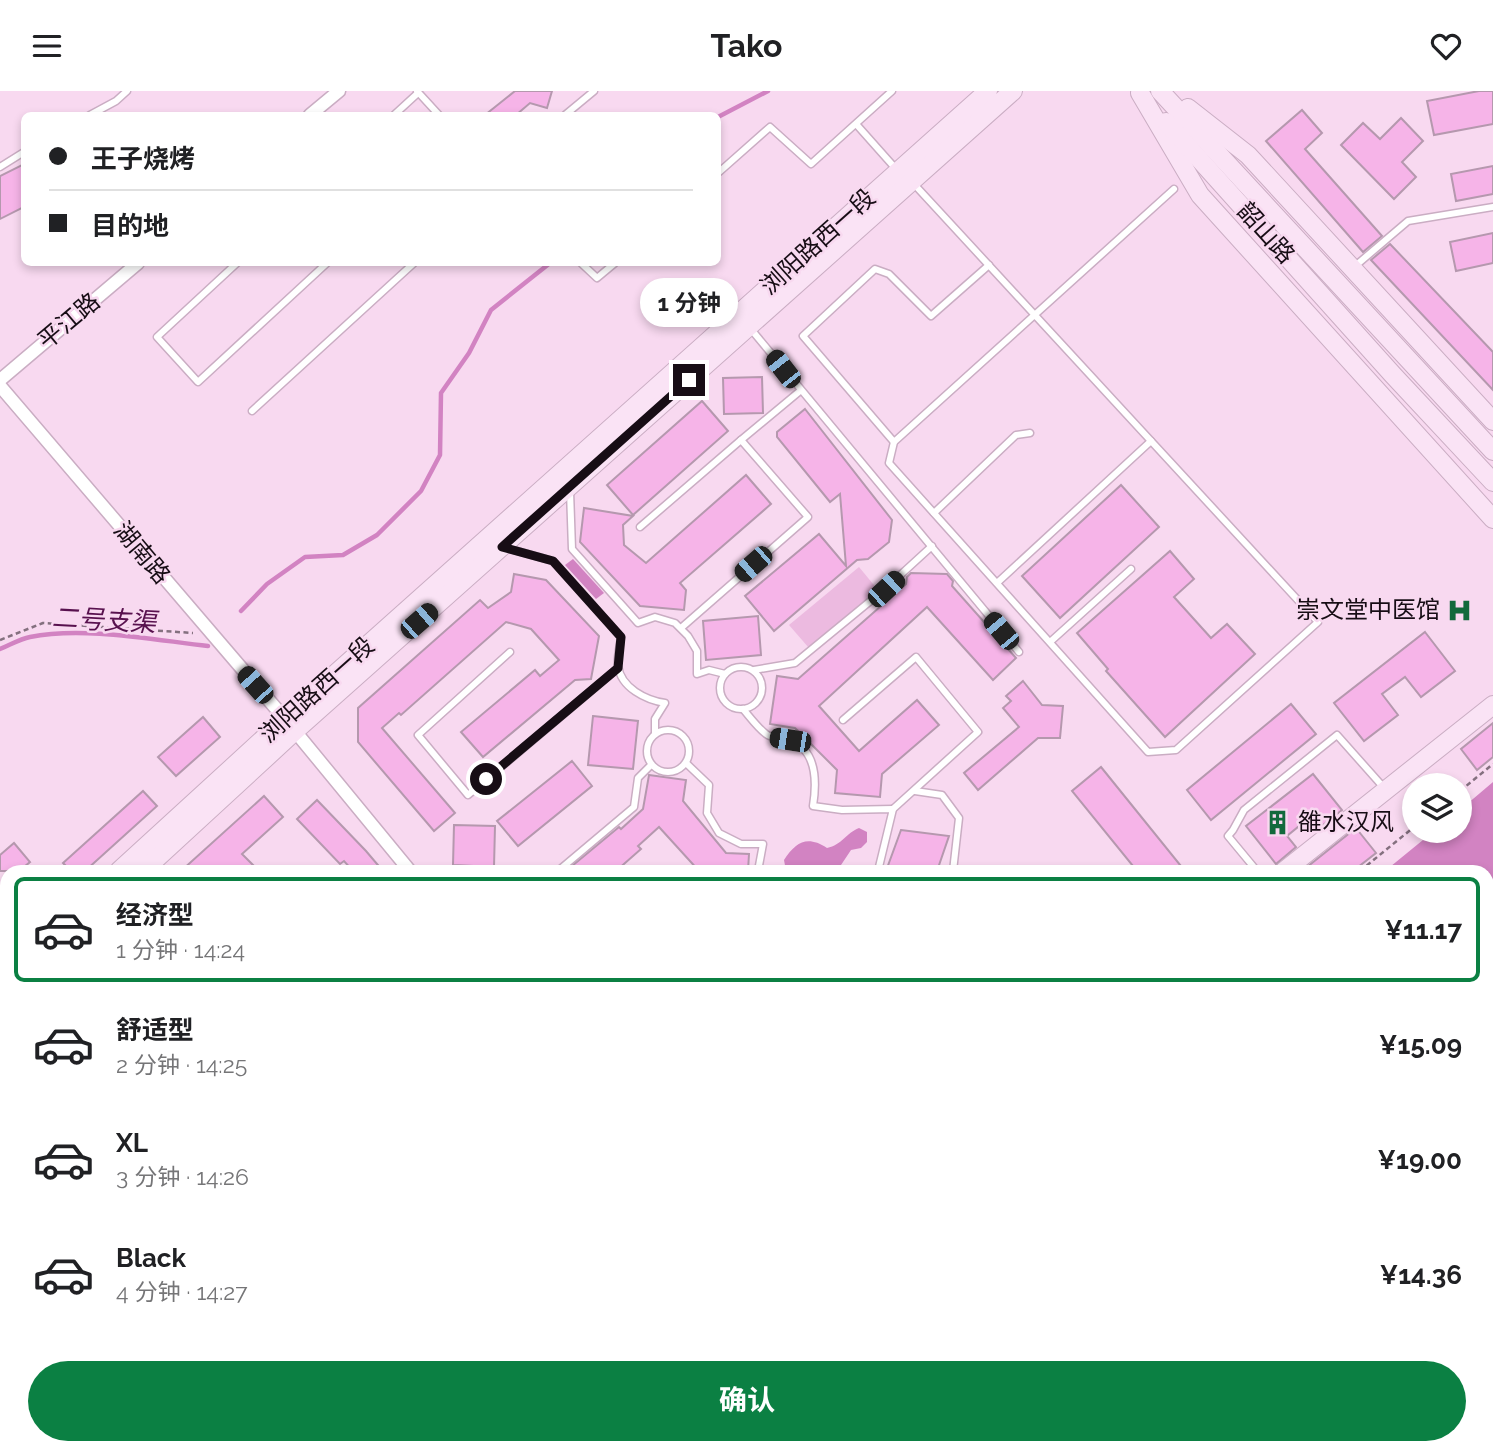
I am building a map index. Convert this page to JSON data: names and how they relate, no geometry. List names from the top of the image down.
{
  "streets": {
    "street": [
      "韶山路",
      "浏阳路西一段",
      "平江路",
      "湖南路"
    ]
  },
  "crossings": [
    ["浏阳路西一段", "湖南路"]
  ],
  "water": ["二号支渠"],
  "places": {
    "hospital": ["崇文堂中医馆"],
    "building": ["雒水汉风"]
  },
  "page": {
    "header": "Tako",
    "banner": ["王子烧烤", "目的地"],
    "bubble": "1 分钟",
    "list": [
      {
        "name": "经济型",
        "note": "1 分钟 · 14:24",
        "value": "¥11.17"
      },
      {
        "name": "舒适型",
        "note": "2 分钟 · 14:25",
        "value": "¥15.09"
      },
      {
        "name": "XL",
        "note": "3 分钟 · 14:26",
        "value": "¥19.00"
      },
      {
        "name": "Black",
        "note": "4 分钟 · 14:27",
        "value": "¥14.36"
      }
    ],
    "buttons": "确认"
  }
}
